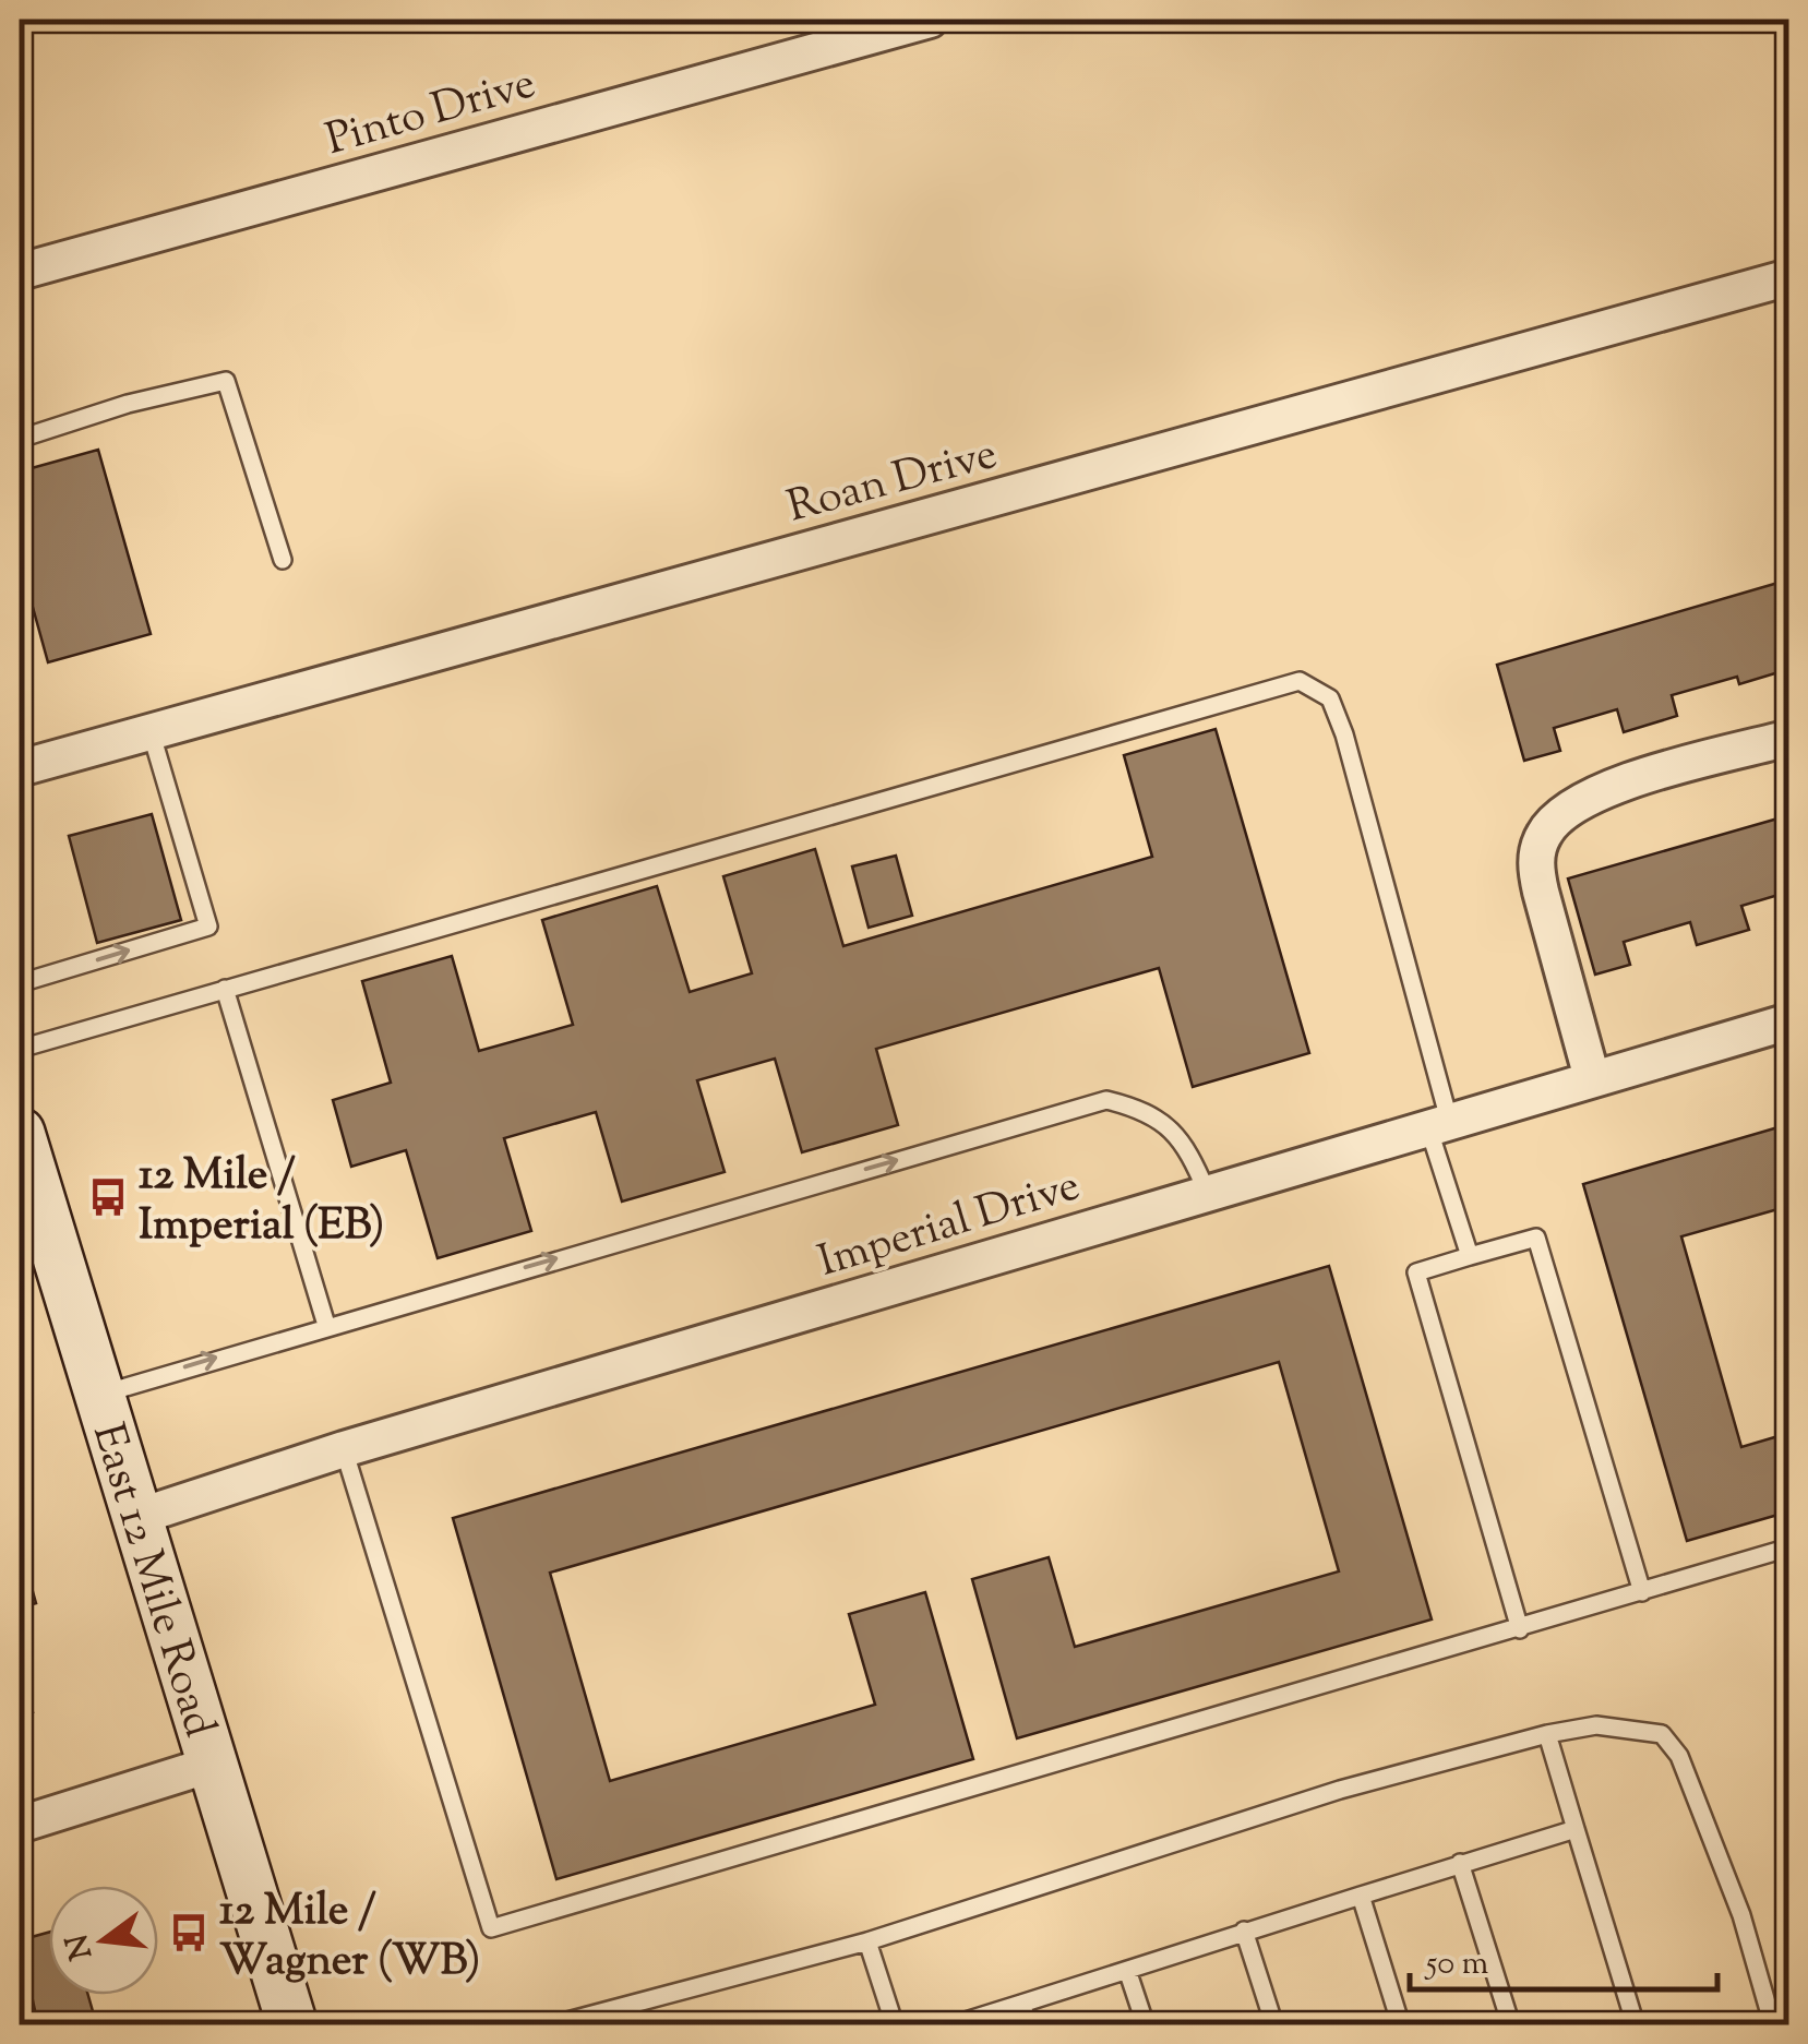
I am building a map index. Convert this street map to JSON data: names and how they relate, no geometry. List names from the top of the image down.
{
  "streets": {
    "main road": ["East 12 Mile Road"],
    "street": ["Pinto Drive", "Roan Drive", "Imperial Drive"]
  },
  "crossings": [
    ["Imperial Drive", "East 12 Mile Road"]
  ],
  "places": {
    "bus stop": ["12 Mile / Imperial (EB)", "12 Mile / Wagner (WB)"]
  },
  "scale_bar": "50 m",
  "north": "left"
}
